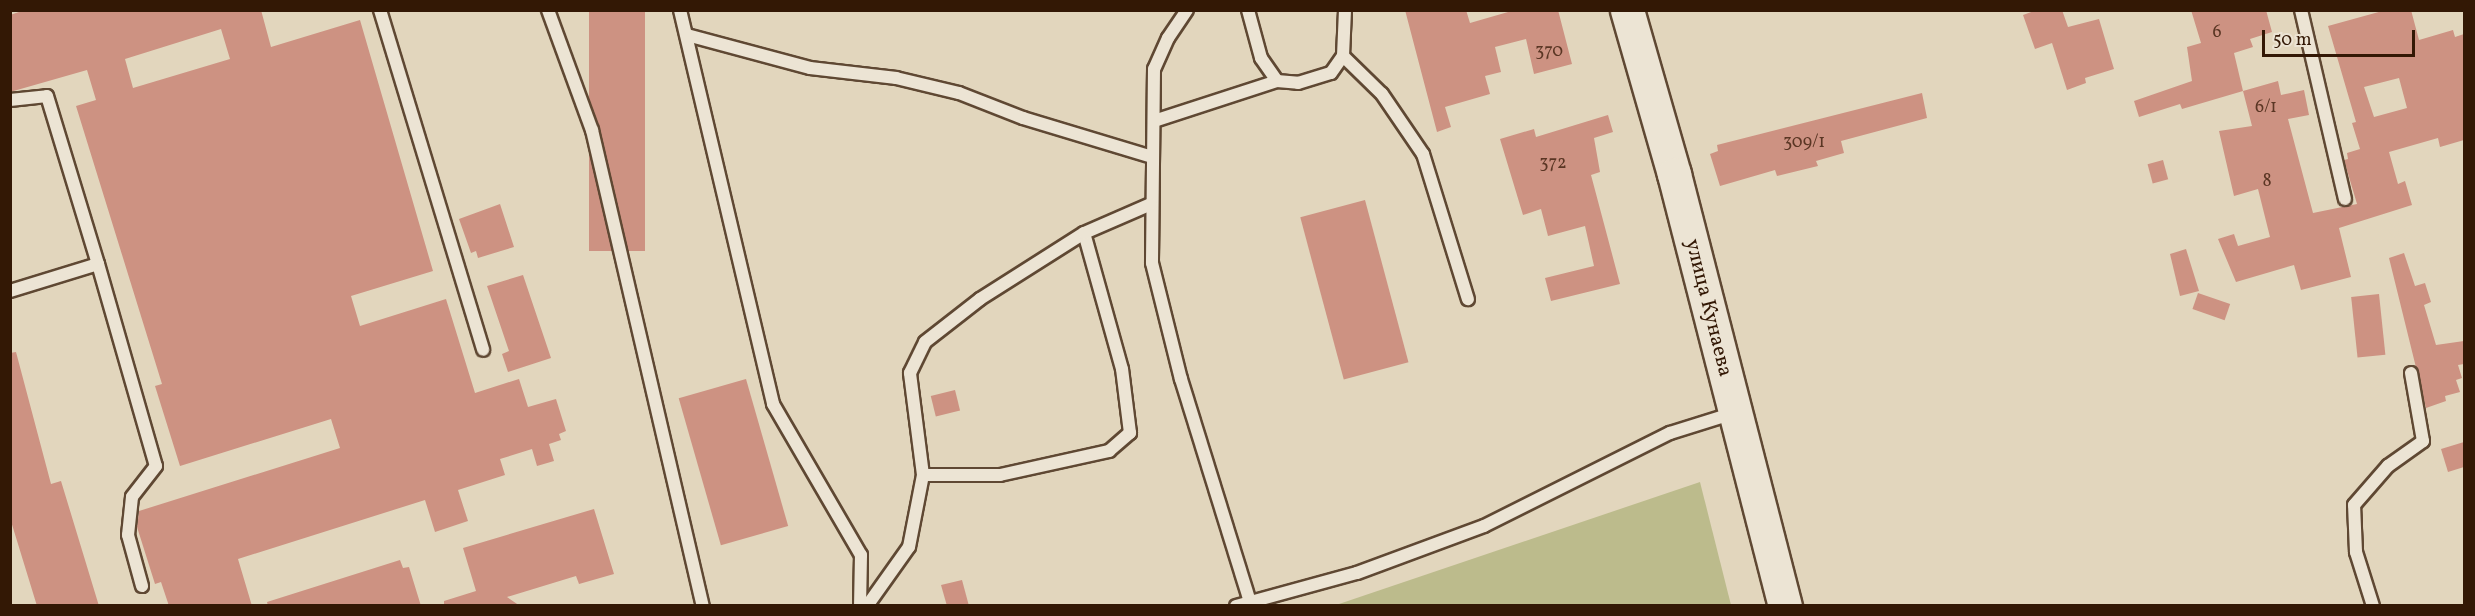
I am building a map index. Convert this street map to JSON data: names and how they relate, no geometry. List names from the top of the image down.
{
  "streets": {
    "main road": ["улица Кунаева"]
  },
  "house_numbers": [
    "6",
    "370",
    "6/1",
    "309/1",
    "372",
    "8"
  ],
  "scale_bar": "50 m"
}
